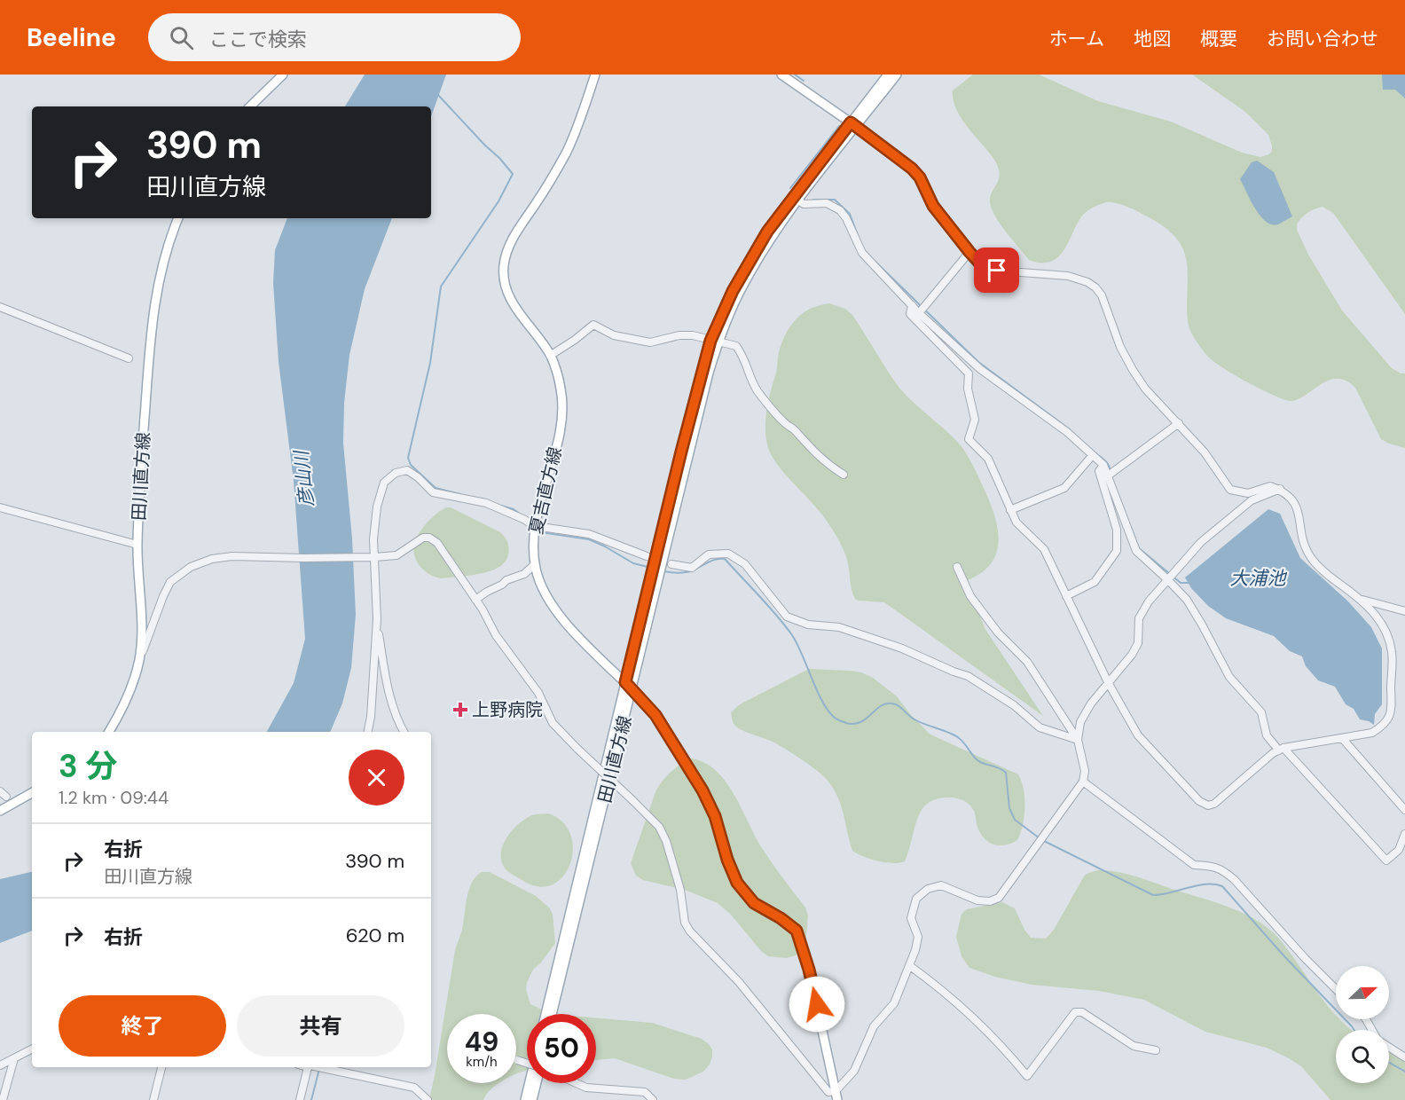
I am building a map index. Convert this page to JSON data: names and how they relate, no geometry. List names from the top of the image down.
{
  "streets": {
    "main road": ["田川直方線", "夏吉直方線"]
  },
  "crossings": [
    ["田川直方線", "夏吉直方線"]
  ],
  "water": ["彦山川", "大浦池"],
  "places": {
    "health": ["上野病院"]
  },
  "north": "right",
  "page": {
    "header": "Beeline",
    "search": "ここで検索",
    "nav": [
      "ホーム",
      "地図",
      "概要",
      "お問い合わせ"
    ],
    "turn": ["390 m", "田川直方線"],
    "heading": ["3 分", "1.2 km · 09:44"],
    "list": [
      {
        "name": "右折",
        "note": "田川直方線",
        "value": "390 m"
      },
      {
        "name": "右折",
        "value": "620 m"
      }
    ],
    "buttons": ["終了", "共有"],
    "speed": "49 km/h",
    "limit": "50"
  }
}
